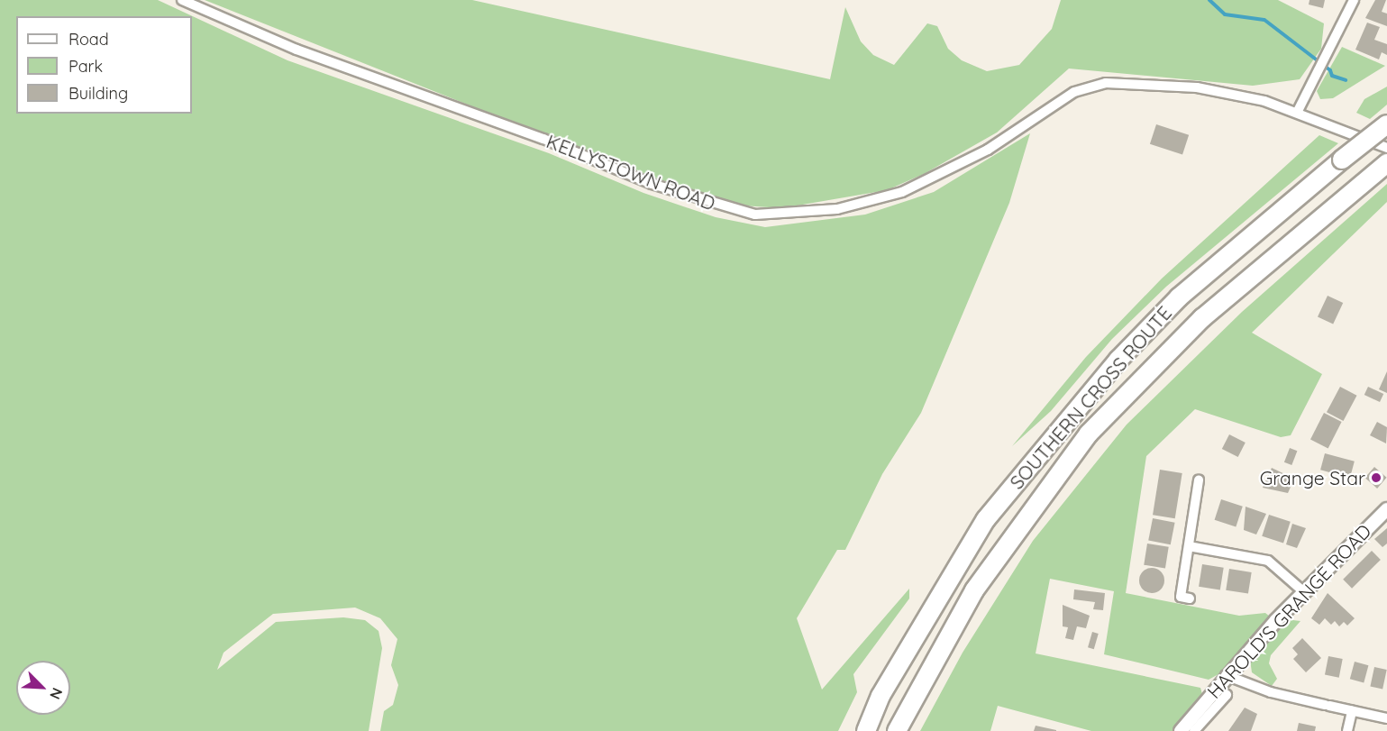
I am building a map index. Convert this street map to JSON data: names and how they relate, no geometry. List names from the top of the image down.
{
  "streets": {
    "highway": ["SOUTHERN CROSS ROUTE"],
    "street": ["KELLYSTOWN ROAD", "HAROLD'S GRANGE ROAD"]
  },
  "places": ["Grange Star"],
  "legend": ["Road", "Park", "Building"],
  "north": "bottom right"
}
